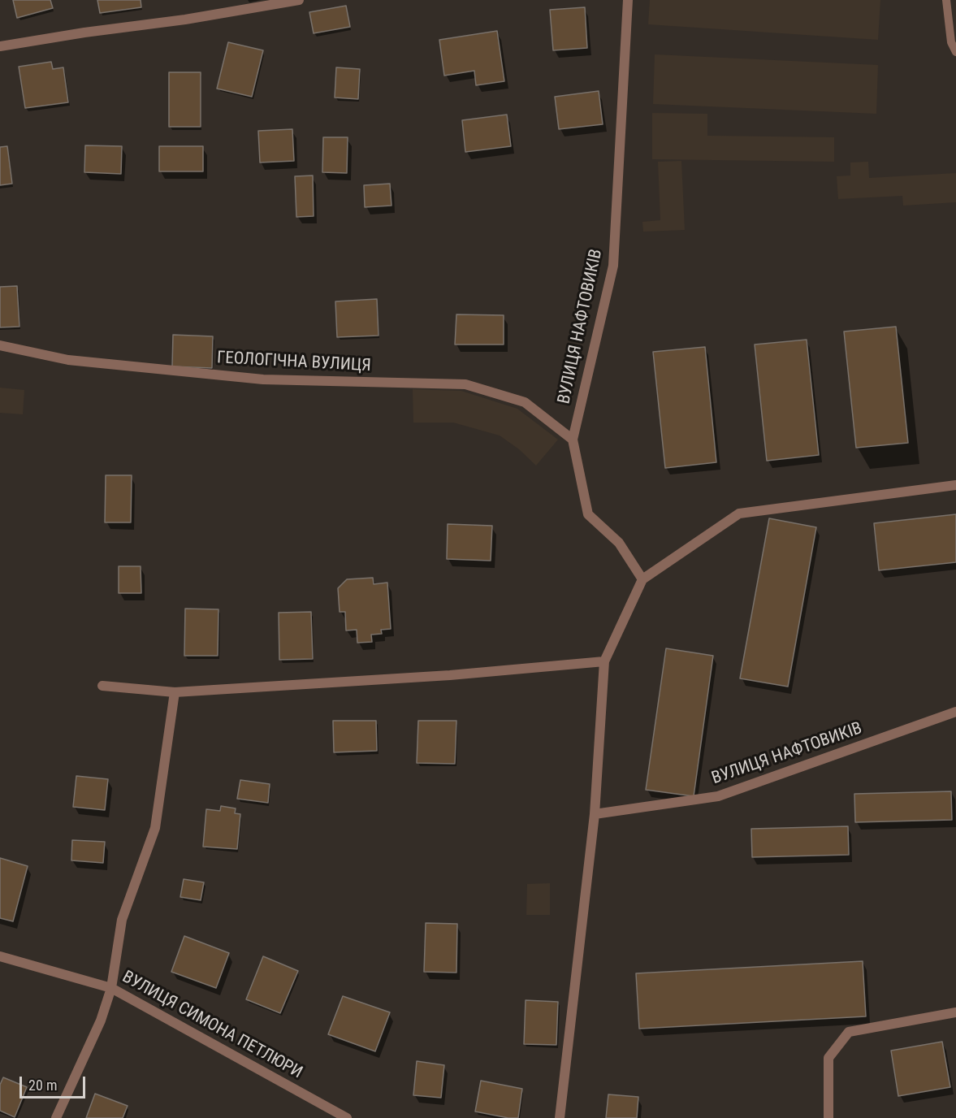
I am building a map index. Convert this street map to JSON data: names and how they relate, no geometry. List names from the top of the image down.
{
  "streets": {
    "street": ["ВУЛИЦЯ НАФТОВИКІВ", "ГЕОЛОГІЧНА ВУЛИЦЯ", "ВУЛИЦЯ СИМОНА ПЕТЛЮРИ"]
  },
  "crossings": [
    ["ВУЛИЦЯ НАФТОВИКІВ", "ГЕОЛОГІЧНА ВУЛИЦЯ"]
  ],
  "scale_bar": "20 m"
}
